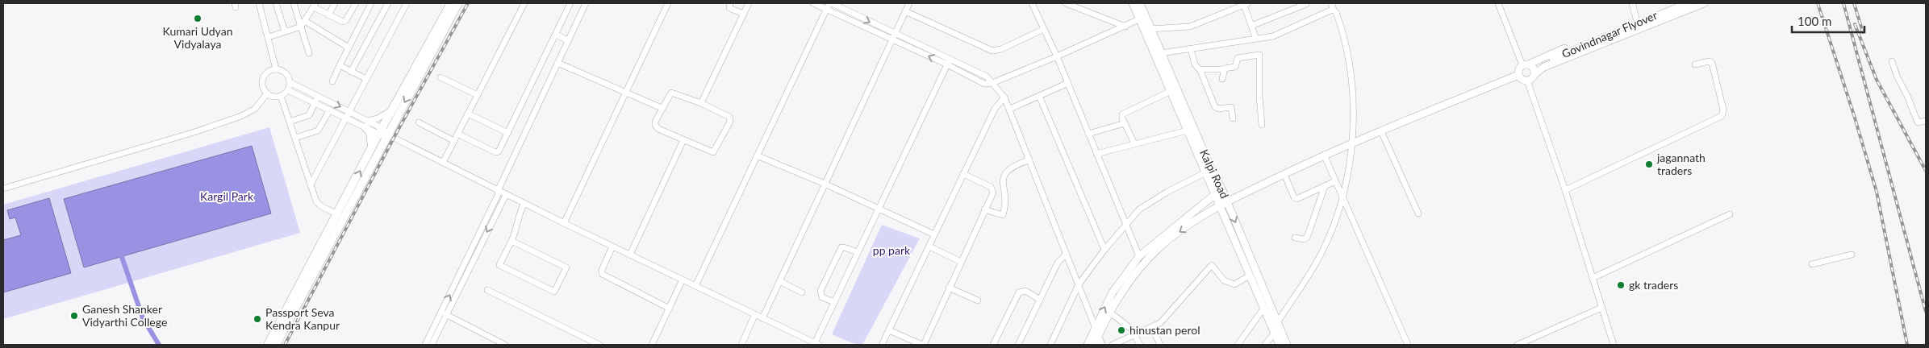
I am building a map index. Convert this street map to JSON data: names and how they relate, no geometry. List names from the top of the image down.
{
  "streets": {
    "main road": ["Govindnagar Flyover", "Kalpi Road"]
  },
  "parks": ["Kargil Park", "pp park"],
  "places": [
    "Kumari Udyan Vidyalaya",
    "jagannath traders",
    "gk traders",
    "Ganesh Shanker Vidyarthi College",
    "Passport Seva Kendra Kanpur",
    "hinustan perol"
  ],
  "scale_bar": "100 m"
}
